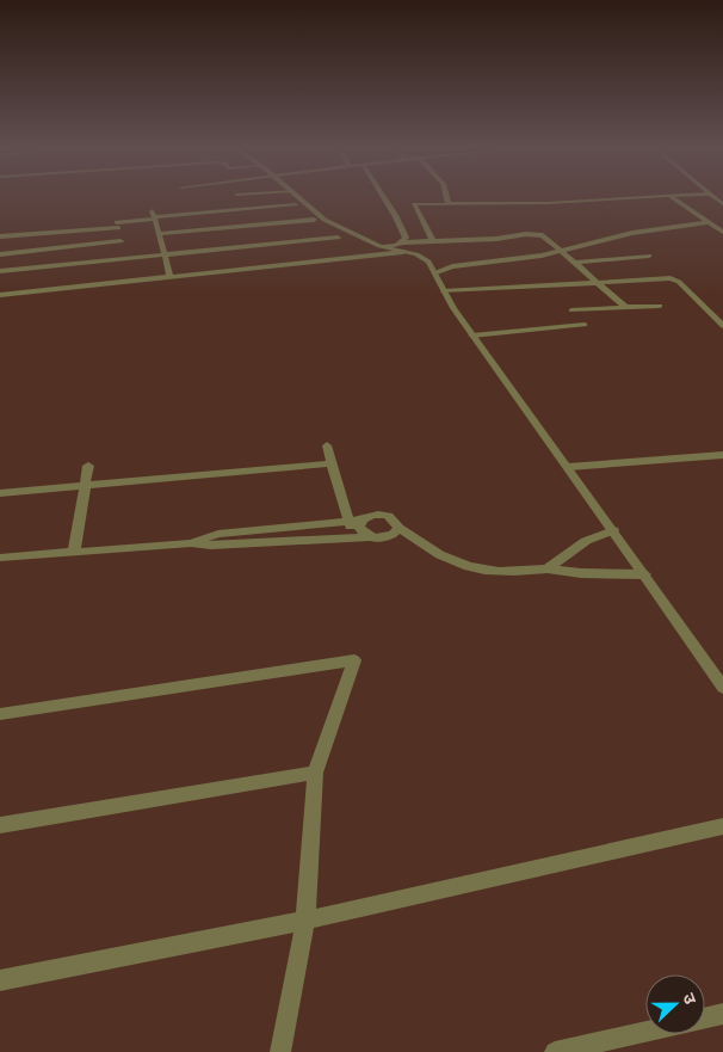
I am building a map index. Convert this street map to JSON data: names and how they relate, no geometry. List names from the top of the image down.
{
  "north": "right"
}
